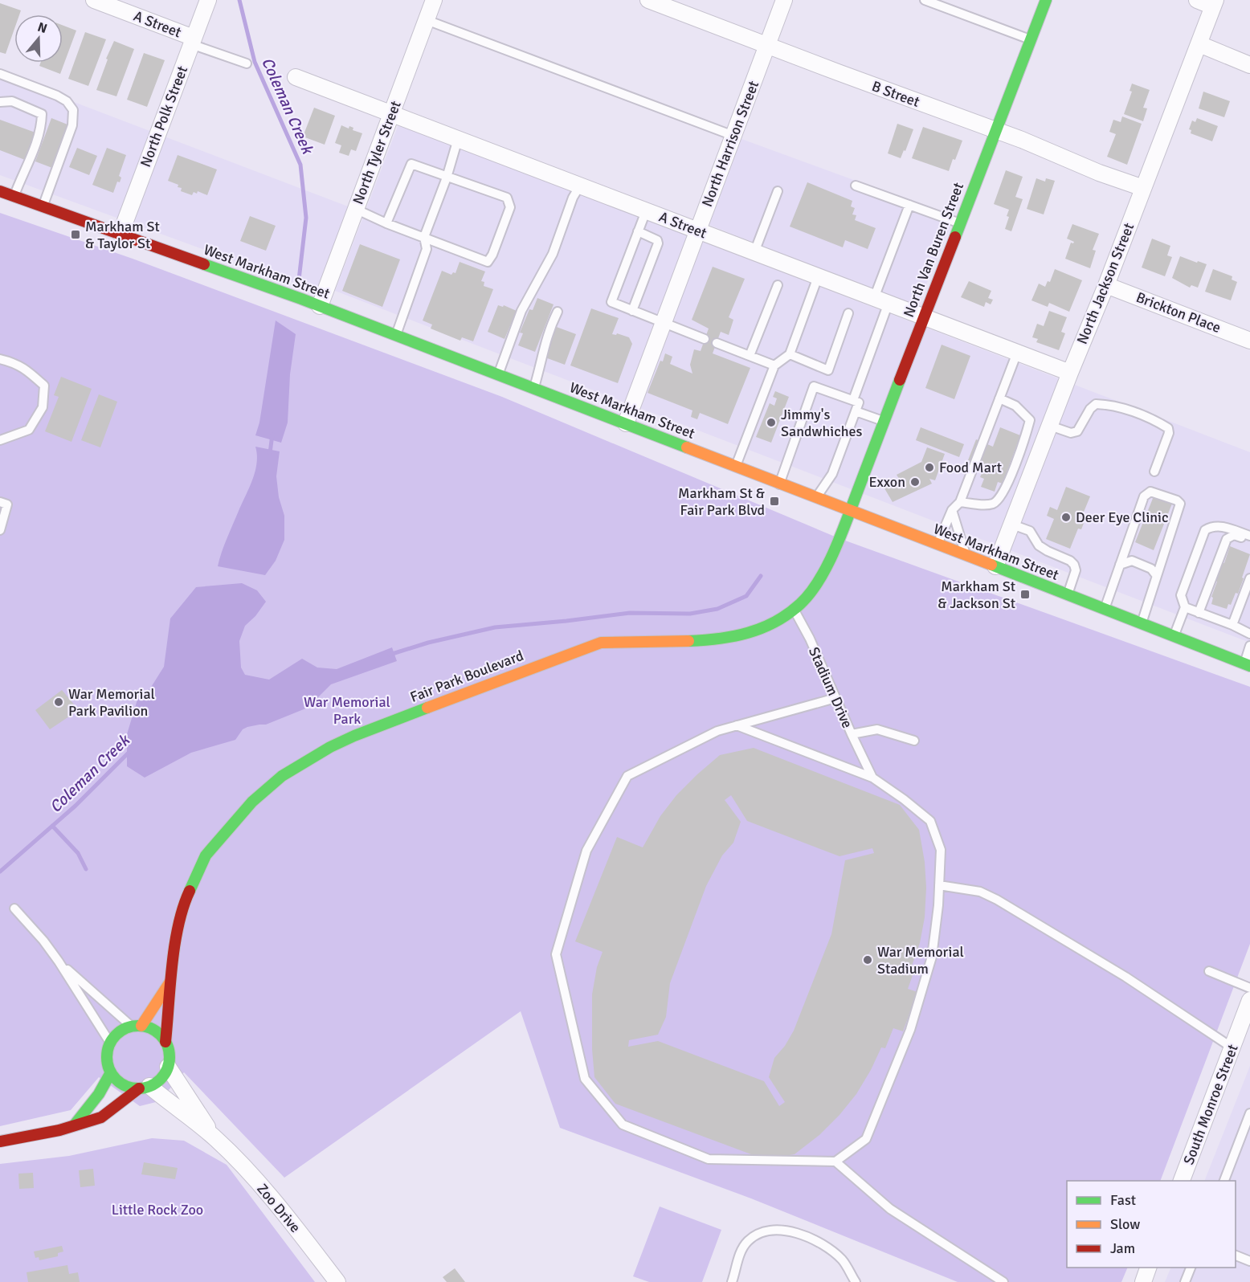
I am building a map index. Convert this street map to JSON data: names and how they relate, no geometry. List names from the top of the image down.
{
  "streets": {
    "street": [
      "A Street",
      "B Street",
      "North Polk Street",
      "North Harrison Street",
      "North Tyler Street",
      "North Van Buren Street",
      "West Markham Street",
      "North Jackson Street",
      "Brickton Place",
      "Fair Park Boulevard",
      "South Monroe Street",
      "Zoo Drive"
    ],
    "lane": ["Stadium Drive"]
  },
  "crossings": [
    ["A Street", "North Polk Street"],
    ["A Street", "North Harrison Street"],
    ["A Street", "North Tyler Street"],
    ["A Street", "North Van Buren Street"],
    ["A Street", "North Jackson Street"],
    ["B Street", "North Harrison Street"],
    ["B Street", "North Van Buren Street"],
    ["B Street", "North Jackson Street"],
    ["North Polk Street", "West Markham Street"],
    ["North Harrison Street", "West Markham Street"],
    ["North Tyler Street", "West Markham Street"],
    ["North Van Buren Street", "West Markham Street"],
    ["North Van Buren Street", "Fair Park Boulevard"],
    ["West Markham Street", "North Jackson Street"],
    ["West Markham Street", "Fair Park Boulevard"],
    ["North Jackson Street", "Brickton Place"],
    ["Fair Park Boulevard", "Stadium Drive"],
    ["Fair Park Boulevard", "Zoo Drive"]
  ],
  "water": ["Coleman Creek"],
  "parks": ["War Memorial Park", "Little Rock Zoo"],
  "places": {
    "transit": ["Markham St & Taylor St", "Markham St & Fair Park Blvd", "Markham St & Jackson St"],
    "other": [
      "Jimmy's Sandwhiches",
      "Food Mart",
      "Exxon",
      "Deer Eye Clinic",
      "War Memorial Park Pavilion",
      "War Memorial Stadium"
    ]
  },
  "legend": ["Fast", "Slow", "Jam"],
  "north": "top"
}
